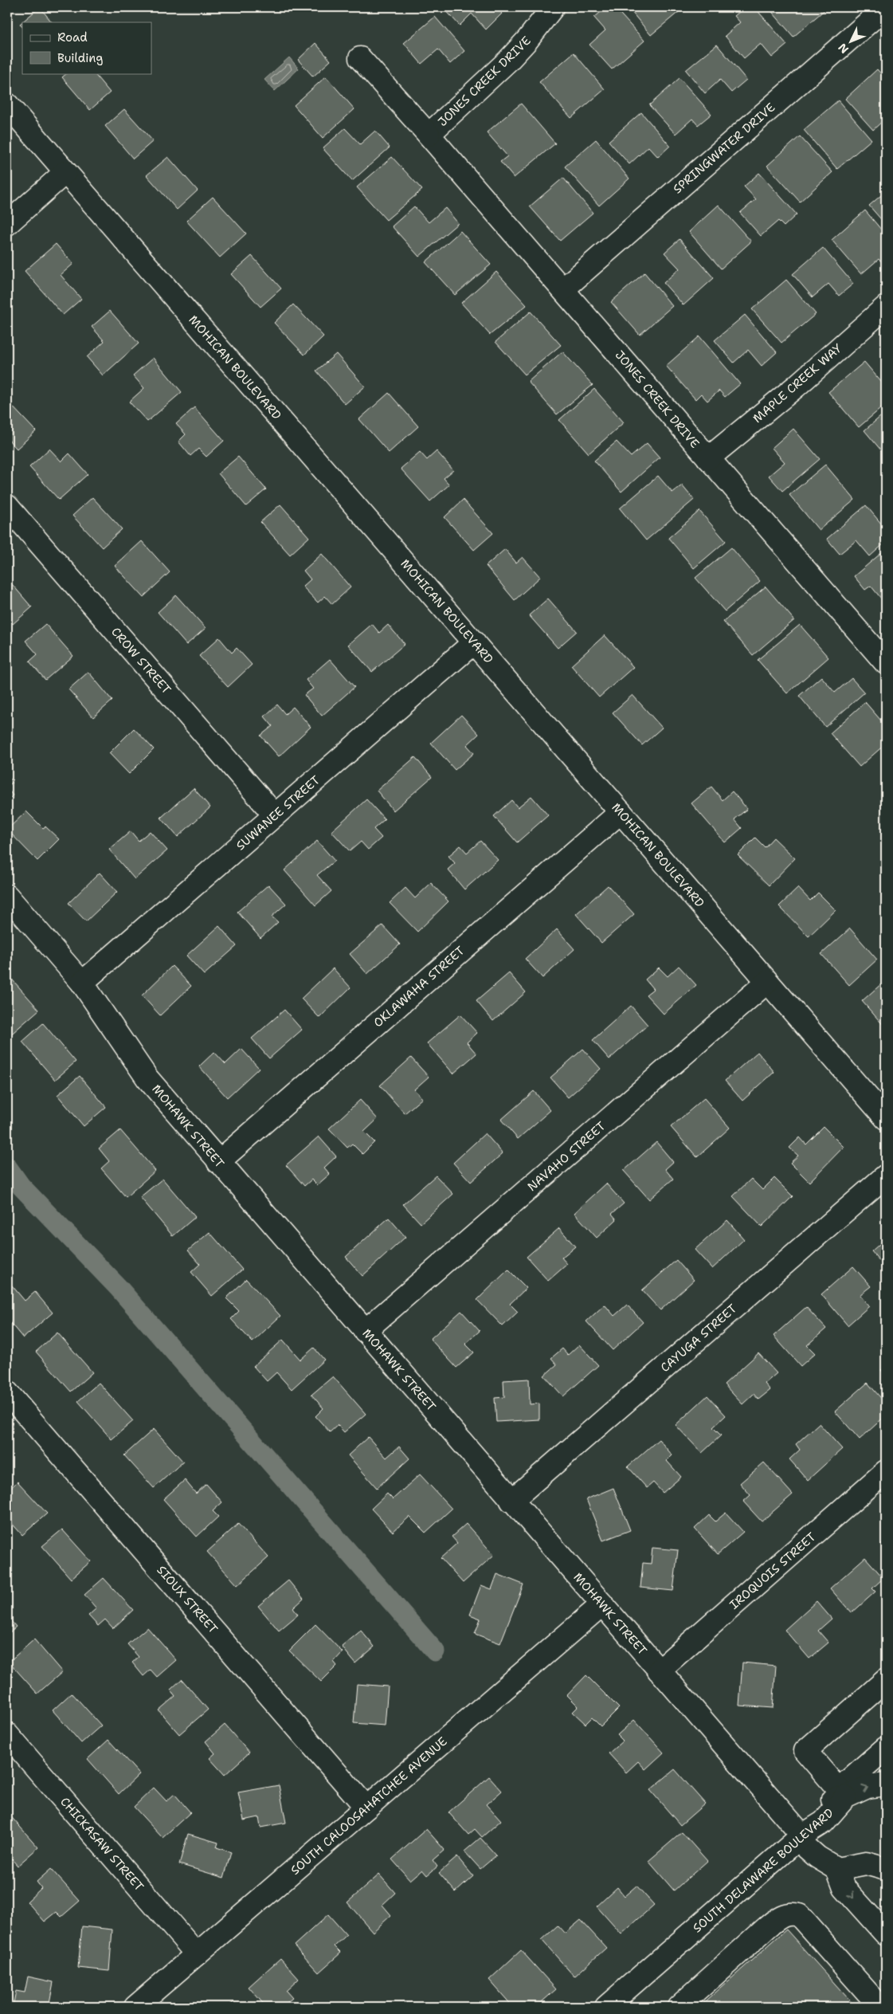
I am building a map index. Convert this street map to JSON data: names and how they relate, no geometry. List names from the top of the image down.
{
  "streets": {
    "street": [
      "JONES CREEK DRIVE",
      "SPRINGWATER DRIVE",
      "MOHICAN BOULEVARD",
      "MAPLE CREEK WAY",
      "CROW STREET",
      "SUWANEE STREET",
      "OKLAWAHA STREET",
      "MOHAWK STREET",
      "NAVAHO STREET",
      "CAYUGA STREET",
      "IROQUOIS STREET",
      "SIOUX STREET",
      "SOUTH CALOOSAHATCHEE AVENUE",
      "CHICKASAW STREET",
      "SOUTH DELAWARE BOULEVARD"
    ]
  },
  "crossings": [
    ["JONES CREEK DRIVE", "SPRINGWATER DRIVE"],
    ["JONES CREEK DRIVE", "MAPLE CREEK WAY"],
    ["MOHICAN BOULEVARD", "SUWANEE STREET"],
    ["MOHICAN BOULEVARD", "OKLAWAHA STREET"],
    ["MOHICAN BOULEVARD", "NAVAHO STREET"],
    ["CROW STREET", "SUWANEE STREET"],
    ["SUWANEE STREET", "MOHAWK STREET"],
    ["OKLAWAHA STREET", "MOHAWK STREET"],
    ["MOHAWK STREET", "NAVAHO STREET"],
    ["MOHAWK STREET", "CAYUGA STREET"],
    ["MOHAWK STREET", "IROQUOIS STREET"],
    ["MOHAWK STREET", "SOUTH CALOOSAHATCHEE AVENUE"],
    ["MOHAWK STREET", "SOUTH DELAWARE BOULEVARD"],
    ["SIOUX STREET", "SOUTH CALOOSAHATCHEE AVENUE"],
    ["SOUTH CALOOSAHATCHEE AVENUE", "CHICKASAW STREET"]
  ],
  "legend": ["Road", "Building"],
  "north": "bottom left"
}
